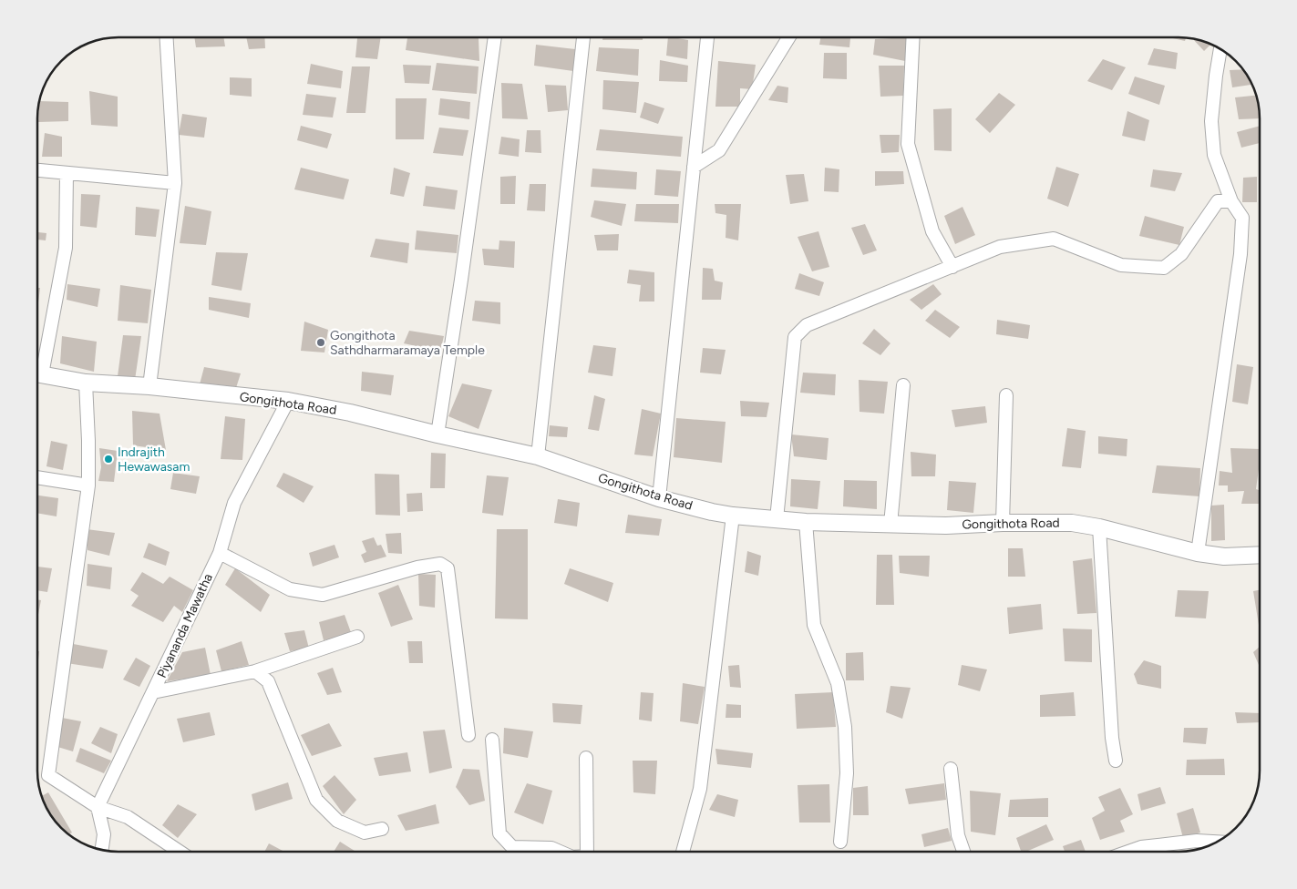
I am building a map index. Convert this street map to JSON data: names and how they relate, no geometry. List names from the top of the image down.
{
  "streets": {
    "street": ["Gongithota Road", "Piyananda Mawatha"]
  },
  "crossings": [
    ["Gongithota Road", "Piyananda Mawatha"]
  ],
  "places": ["Gongithota Sathdharmaramaya Temple", "Indrajith Hewawasam"]
}
